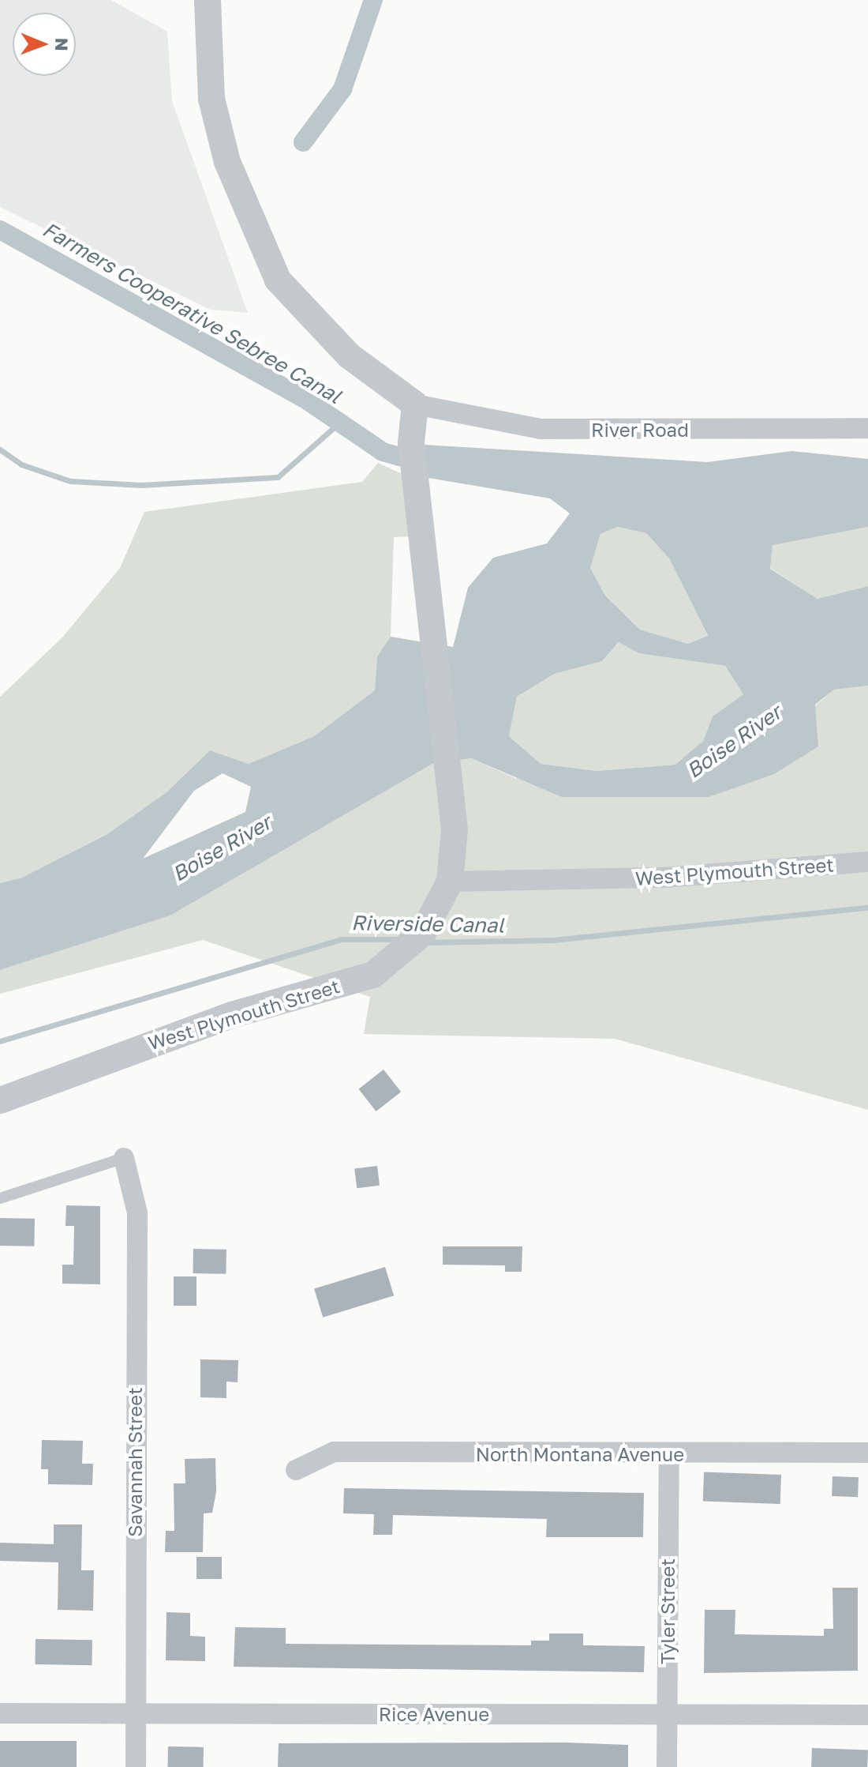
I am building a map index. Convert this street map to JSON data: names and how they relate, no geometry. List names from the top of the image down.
{
  "streets": {
    "street": [
      "River Road",
      "West Plymouth Street",
      "North Montana Avenue",
      "Savannah Street",
      "Tyler Street",
      "Rice Avenue"
    ]
  },
  "crossings": [
    ["River Road", "West Plymouth Street"],
    ["North Montana Avenue", "Tyler Street"],
    ["Savannah Street", "Rice Avenue"],
    ["Tyler Street", "Rice Avenue"]
  ],
  "water": ["Farmers Cooperative Sebree Canal", "Boise River", "Riverside Canal"],
  "north": "right"
}
